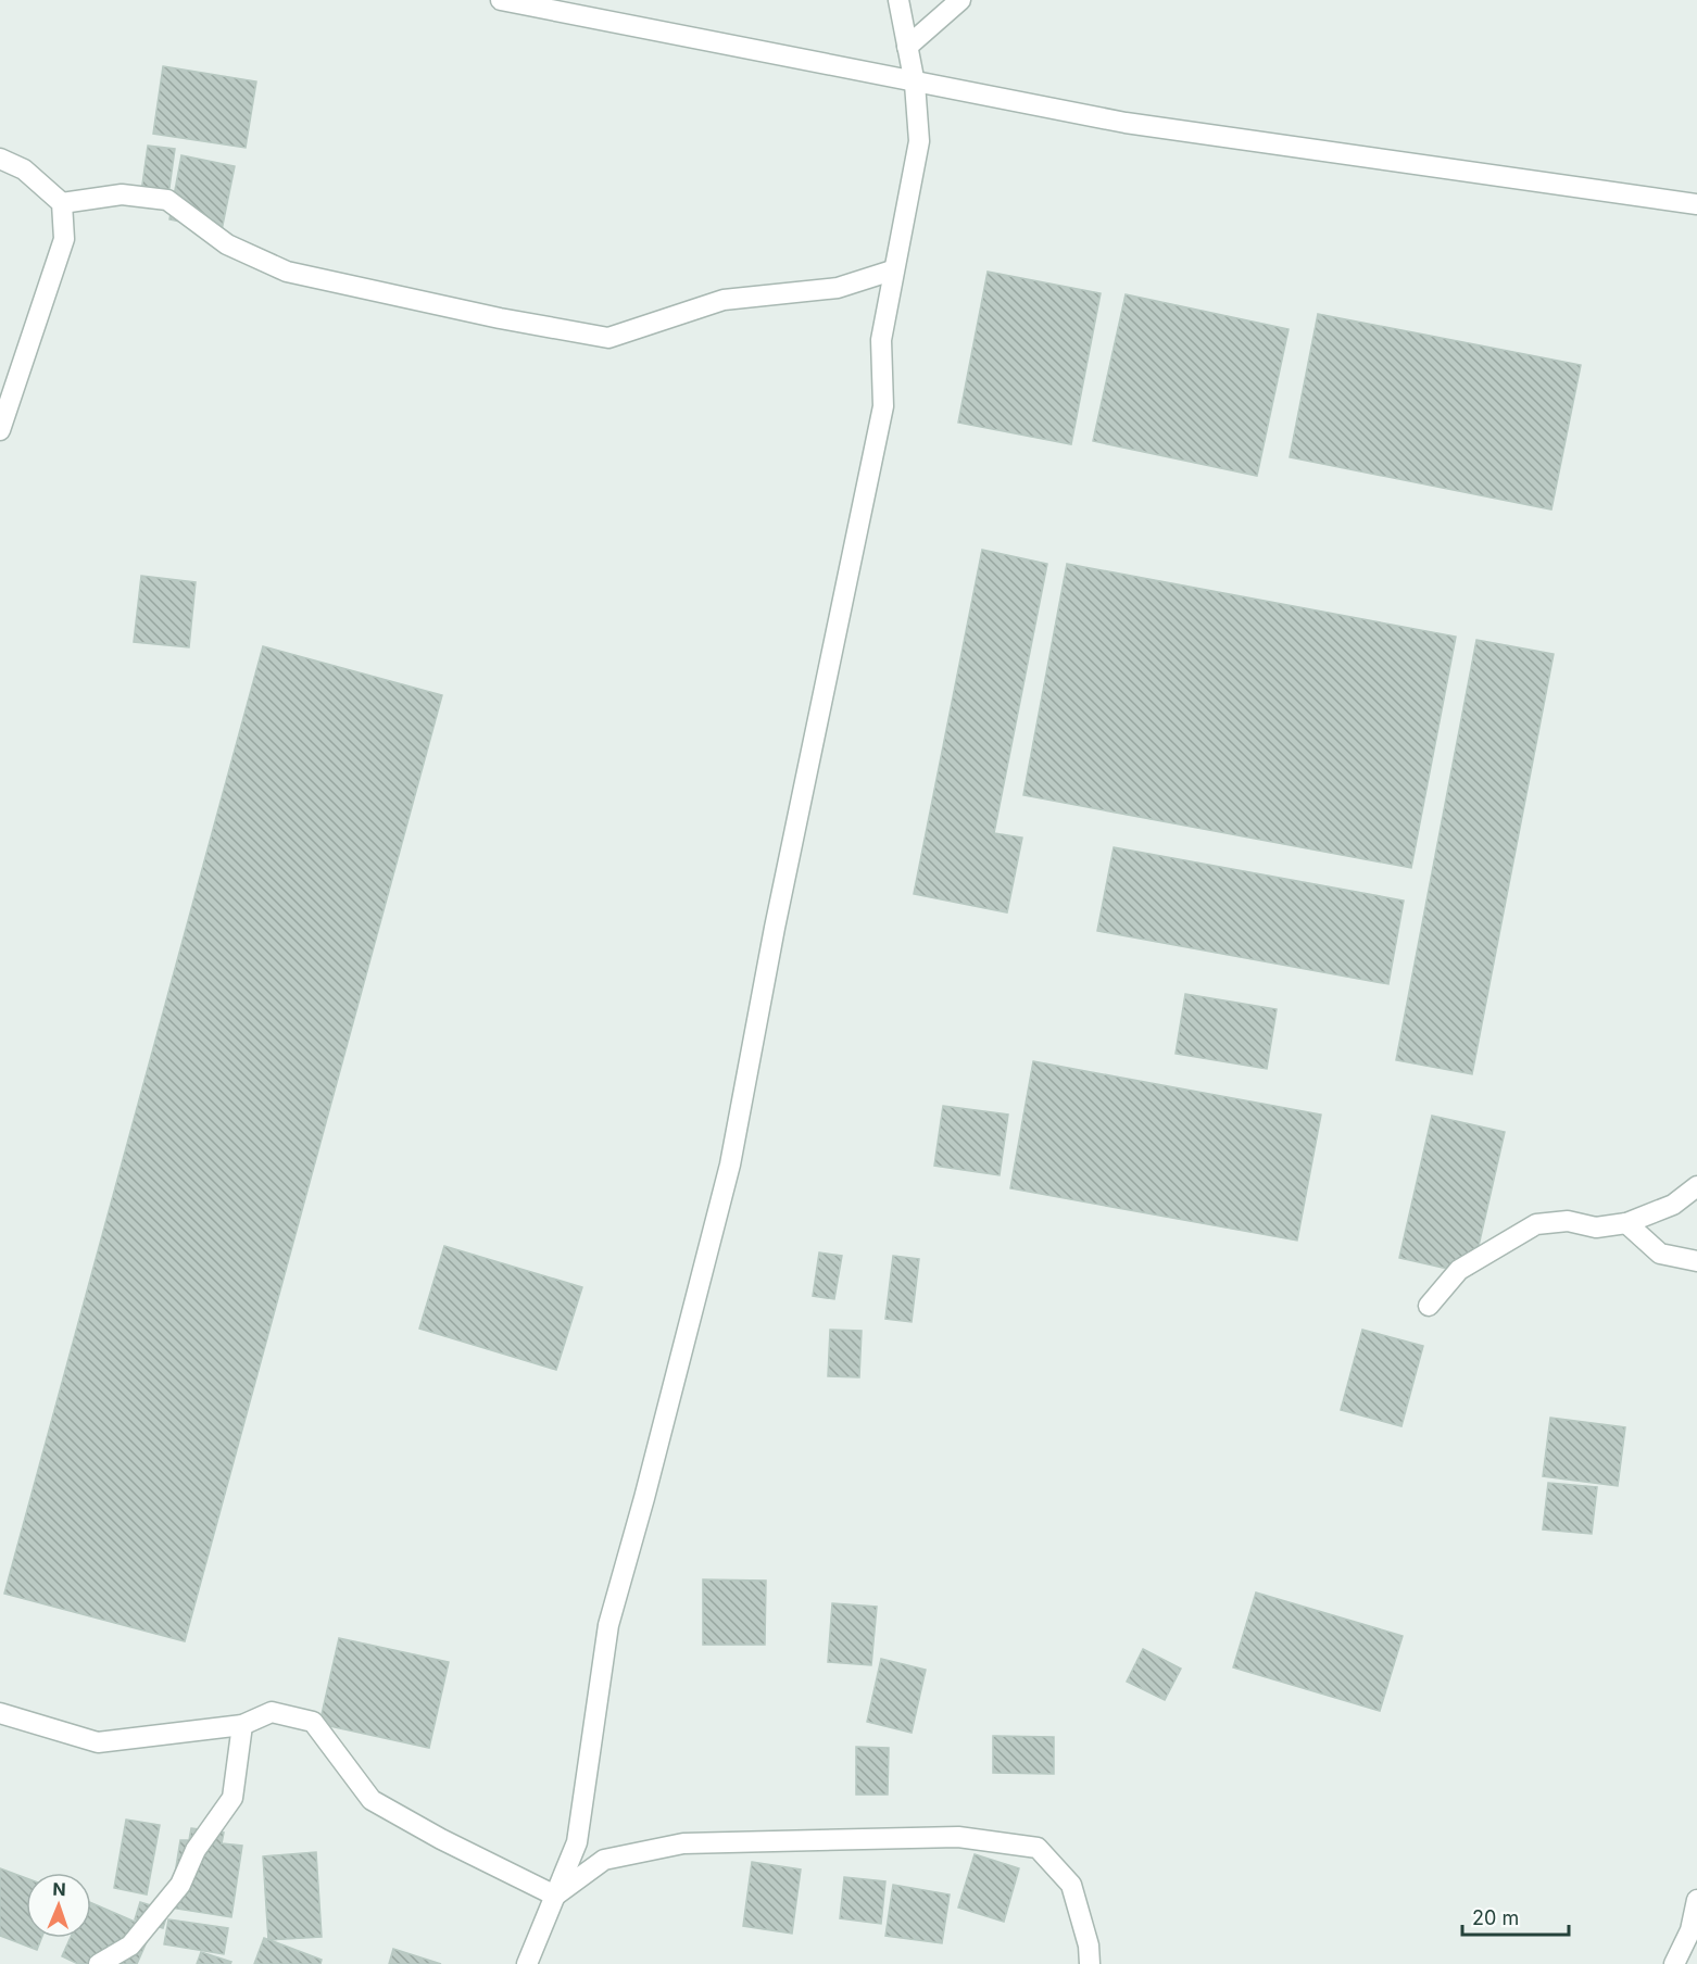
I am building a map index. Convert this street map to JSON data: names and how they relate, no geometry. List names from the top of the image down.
{
  "scale_bar": "20 m",
  "north": "top"
}
